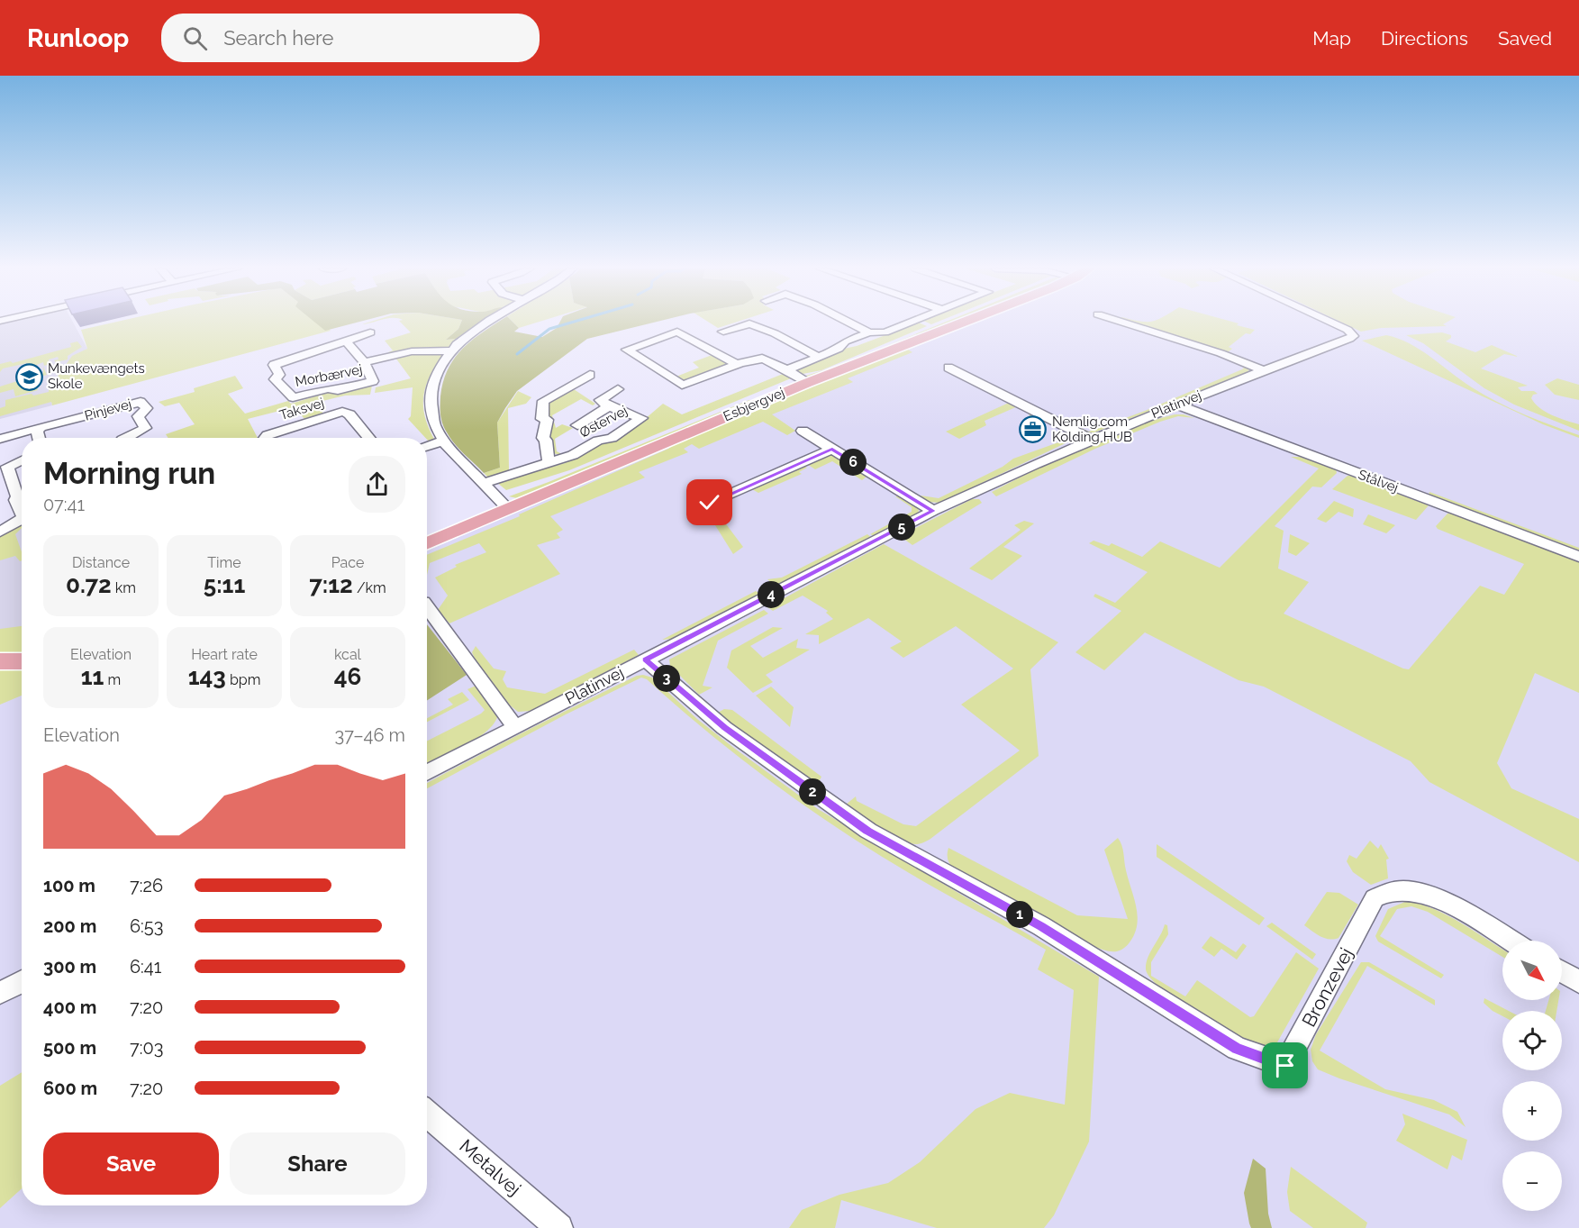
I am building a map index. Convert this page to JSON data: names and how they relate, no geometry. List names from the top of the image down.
{
  "streets": {
    "main road": ["Esbjergvej"],
    "street": [
      "Morbærvej",
      "Platinvej",
      "Taksvej",
      "Pinjevej",
      "Østervej",
      "Stålvej",
      "Bronzevej",
      "Metalvej"
    ]
  },
  "crossings": [
    ["Platinvej", "Stålvej"],
    ["Platinvej", "Bronzevej"]
  ],
  "places": {
    "school or university": ["Munkevængets Skole"],
    "office": ["Nemlig.com Kolding HUB"]
  },
  "north": "bottom right",
  "page": {
    "header": "Runloop",
    "search": "Search here",
    "nav": ["Map", "Directions", "Saved"],
    "heading": ["Morning run", "07:41"],
    "pins": [
      "6",
      "5",
      "4",
      "3",
      "2",
      "1"
    ],
    "stats": [
      ["Distance", "0.72 km"],
      ["Time", "5:11"],
      ["Pace", "7:12 /km"],
      ["Elevation", "11 m"],
      ["Heart rate", "143 bpm"],
      ["kcal", "46"]
    ],
    "chart": ["Elevation", "37–46 m"],
    "list": [
      {
        "name": "100 m",
        "note": "7:26"
      },
      {
        "name": "200 m",
        "note": "6:53"
      },
      {
        "name": "300 m",
        "note": "6:41"
      },
      {
        "name": "400 m",
        "note": "7:20"
      },
      {
        "name": "500 m",
        "note": "7:03"
      },
      {
        "name": "600 m",
        "note": "7:20"
      }
    ],
    "map_buttons": ["+", "−"],
    "buttons": ["Save", "Share"]
  }
}
